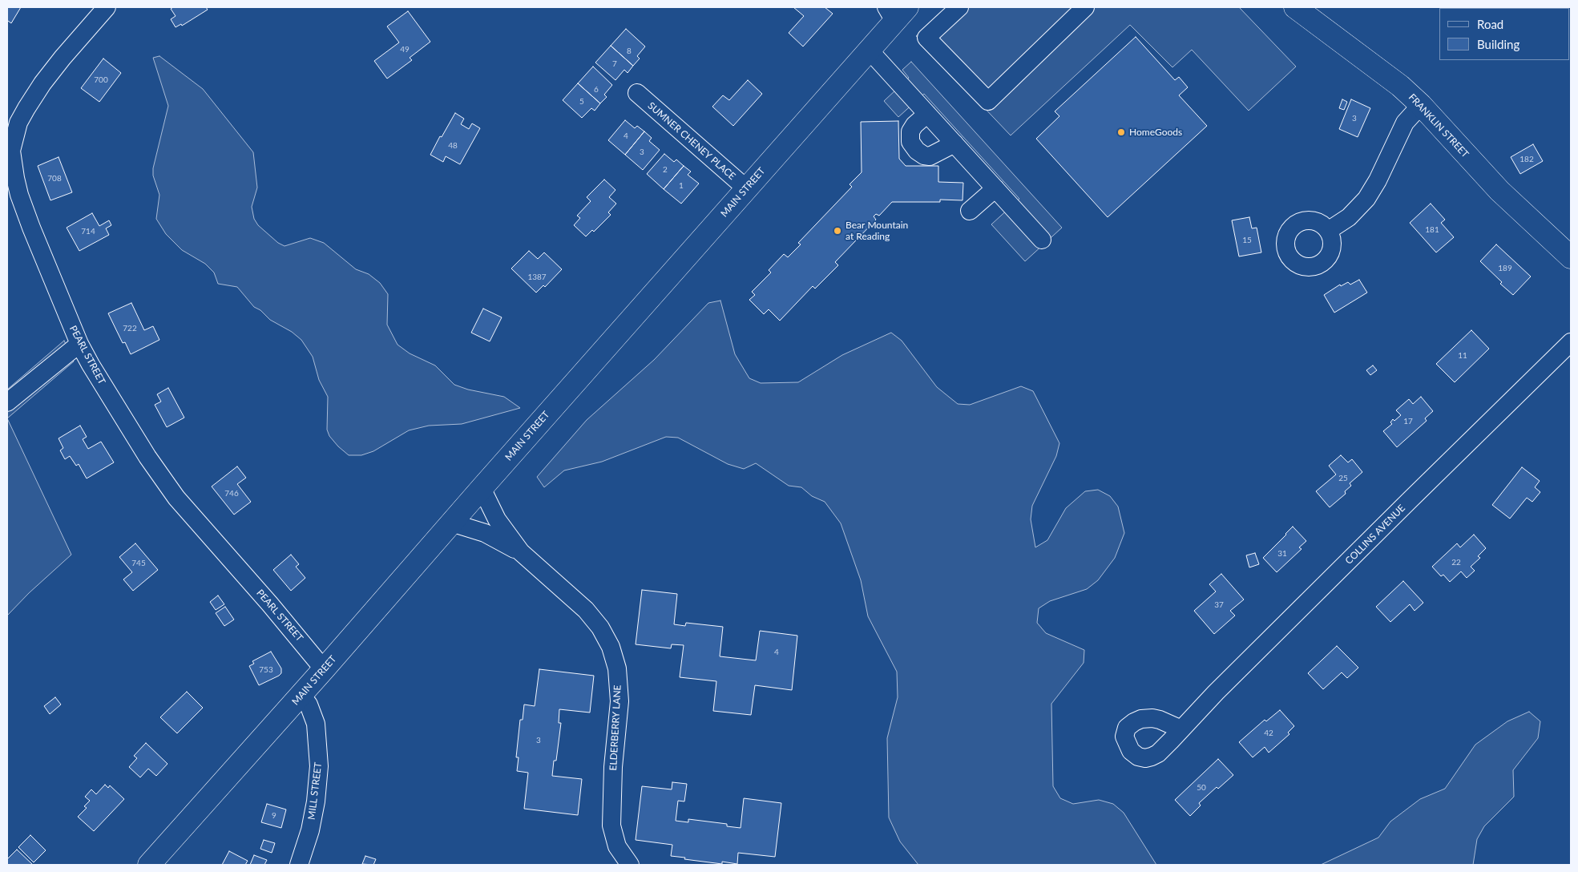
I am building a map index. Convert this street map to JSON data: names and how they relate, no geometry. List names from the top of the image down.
{
  "streets": {
    "main road": ["FRANKLIN STREET", "MAIN STREET"],
    "street": [
      "SUMNER CHENEY PLACE",
      "PEARL STREET",
      "COLLINS AVENUE",
      "ELDERBERRY LANE",
      "MILL STREET"
    ]
  },
  "crossings": [
    ["SUMNER CHENEY PLACE", "MAIN STREET"],
    ["MAIN STREET", "PEARL STREET"],
    ["MAIN STREET", "ELDERBERRY LANE"],
    ["MAIN STREET", "MILL STREET"]
  ],
  "places": ["HomeGoods", "Bear Mountain at Reading"],
  "house_numbers": [
    "49",
    "8",
    "7",
    "700",
    "6",
    "5",
    "3",
    "4",
    "48",
    "3",
    "182",
    "2",
    "708",
    "1",
    "181",
    "714",
    "15",
    "189",
    "1387",
    "722",
    "11",
    "17",
    "25",
    "746",
    "31",
    "22",
    "745",
    "37",
    "4",
    "753",
    "42",
    "3",
    "50",
    "9"
  ],
  "legend": ["Road", "Building"]
}
